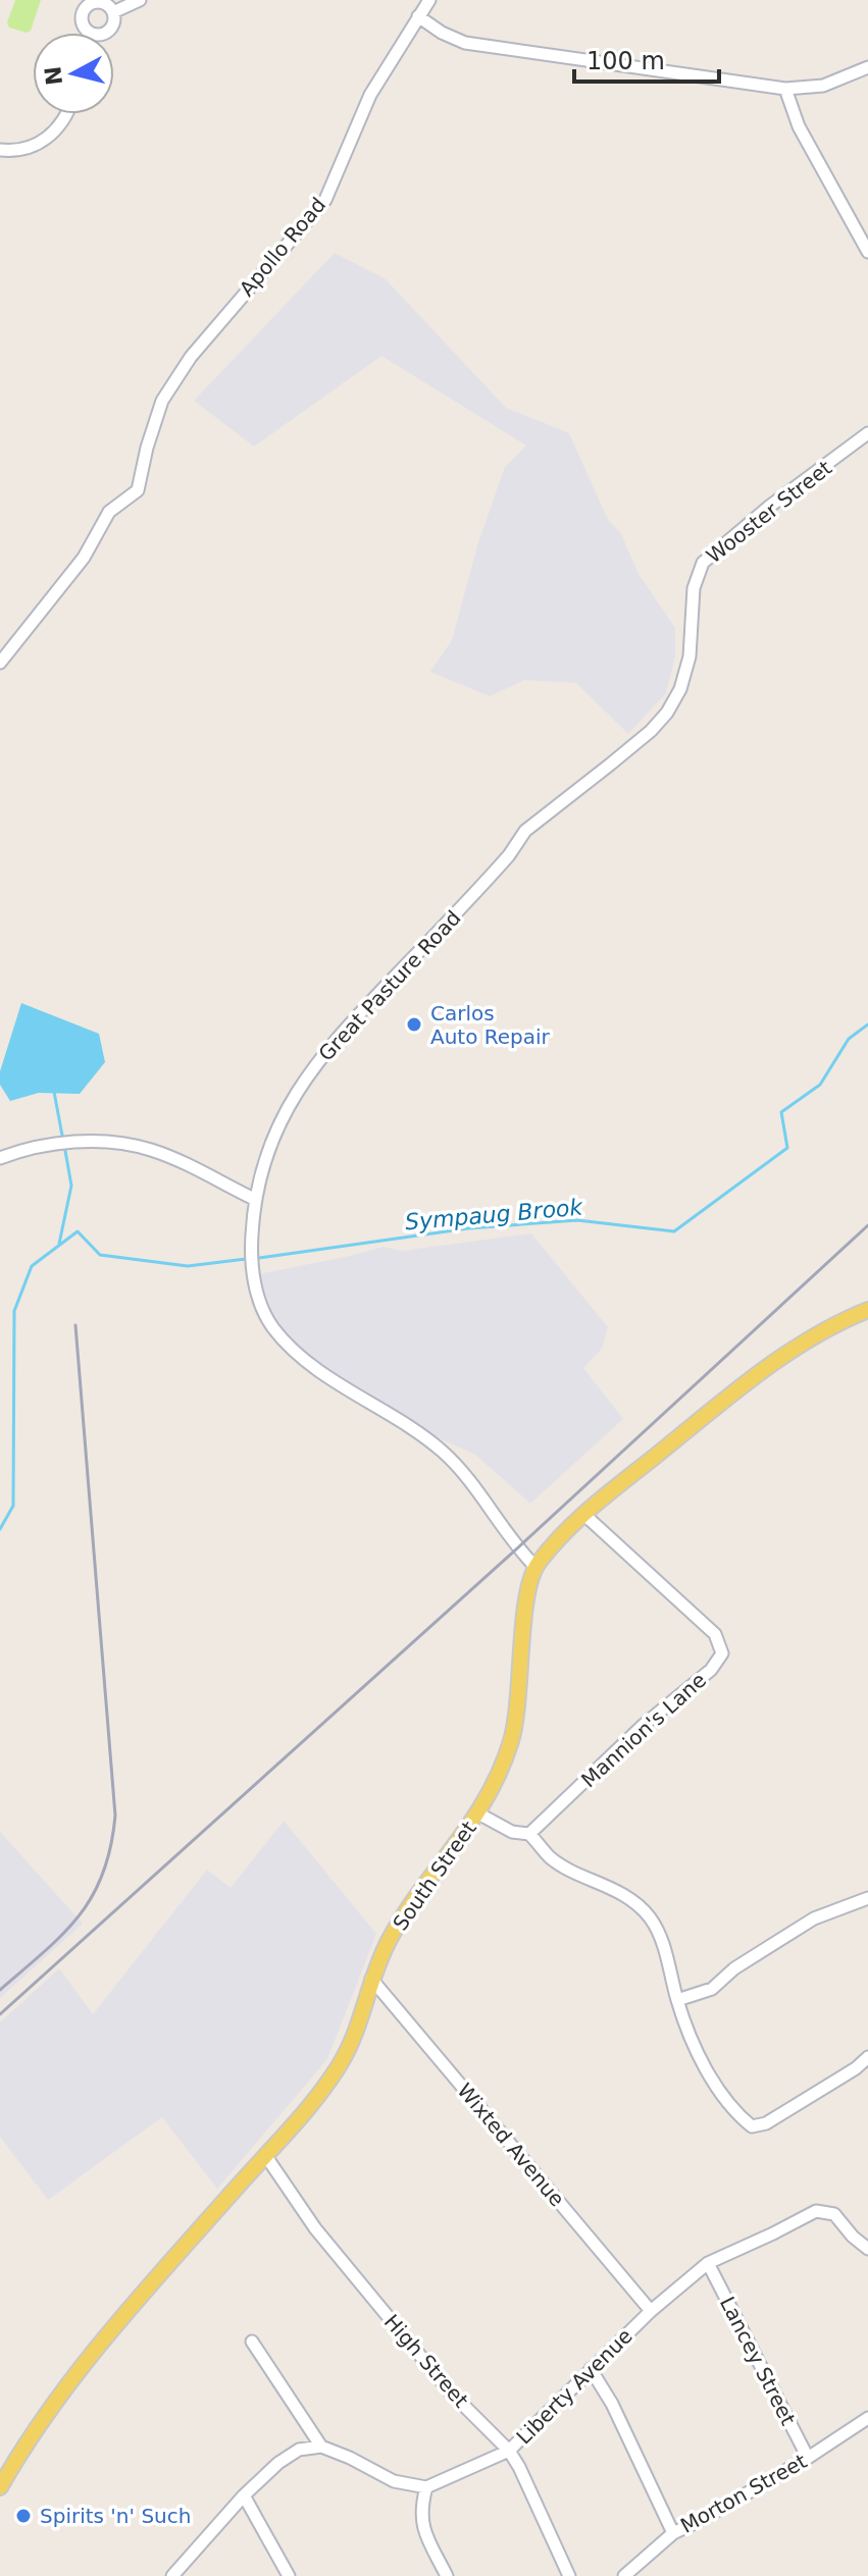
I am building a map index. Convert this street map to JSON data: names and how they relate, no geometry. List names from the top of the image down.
{
  "streets": {
    "main road": ["South Street"],
    "street": [
      "Apollo Road",
      "Wooster Street",
      "Great Pasture Road",
      "Mannion's Lane",
      "Wixted Avenue",
      "High Street",
      "Lancey Street",
      "Liberty Avenue",
      "Morton Street"
    ]
  },
  "crossings": [
    ["Wooster Street", "Great Pasture Road"],
    ["Great Pasture Road", "South Street"],
    ["Mannion's Lane", "South Street"],
    ["South Street", "Wixted Avenue"],
    ["South Street", "High Street"],
    ["Wixted Avenue", "Liberty Avenue"],
    ["High Street", "Liberty Avenue"],
    ["Lancey Street", "Liberty Avenue"],
    ["Lancey Street", "Morton Street"]
  ],
  "water": ["Sympaug Brook"],
  "places": ["Carlos Auto Repair", "Spirits 'n' Such"],
  "scale_bar": "100 m",
  "north": "left"
}
